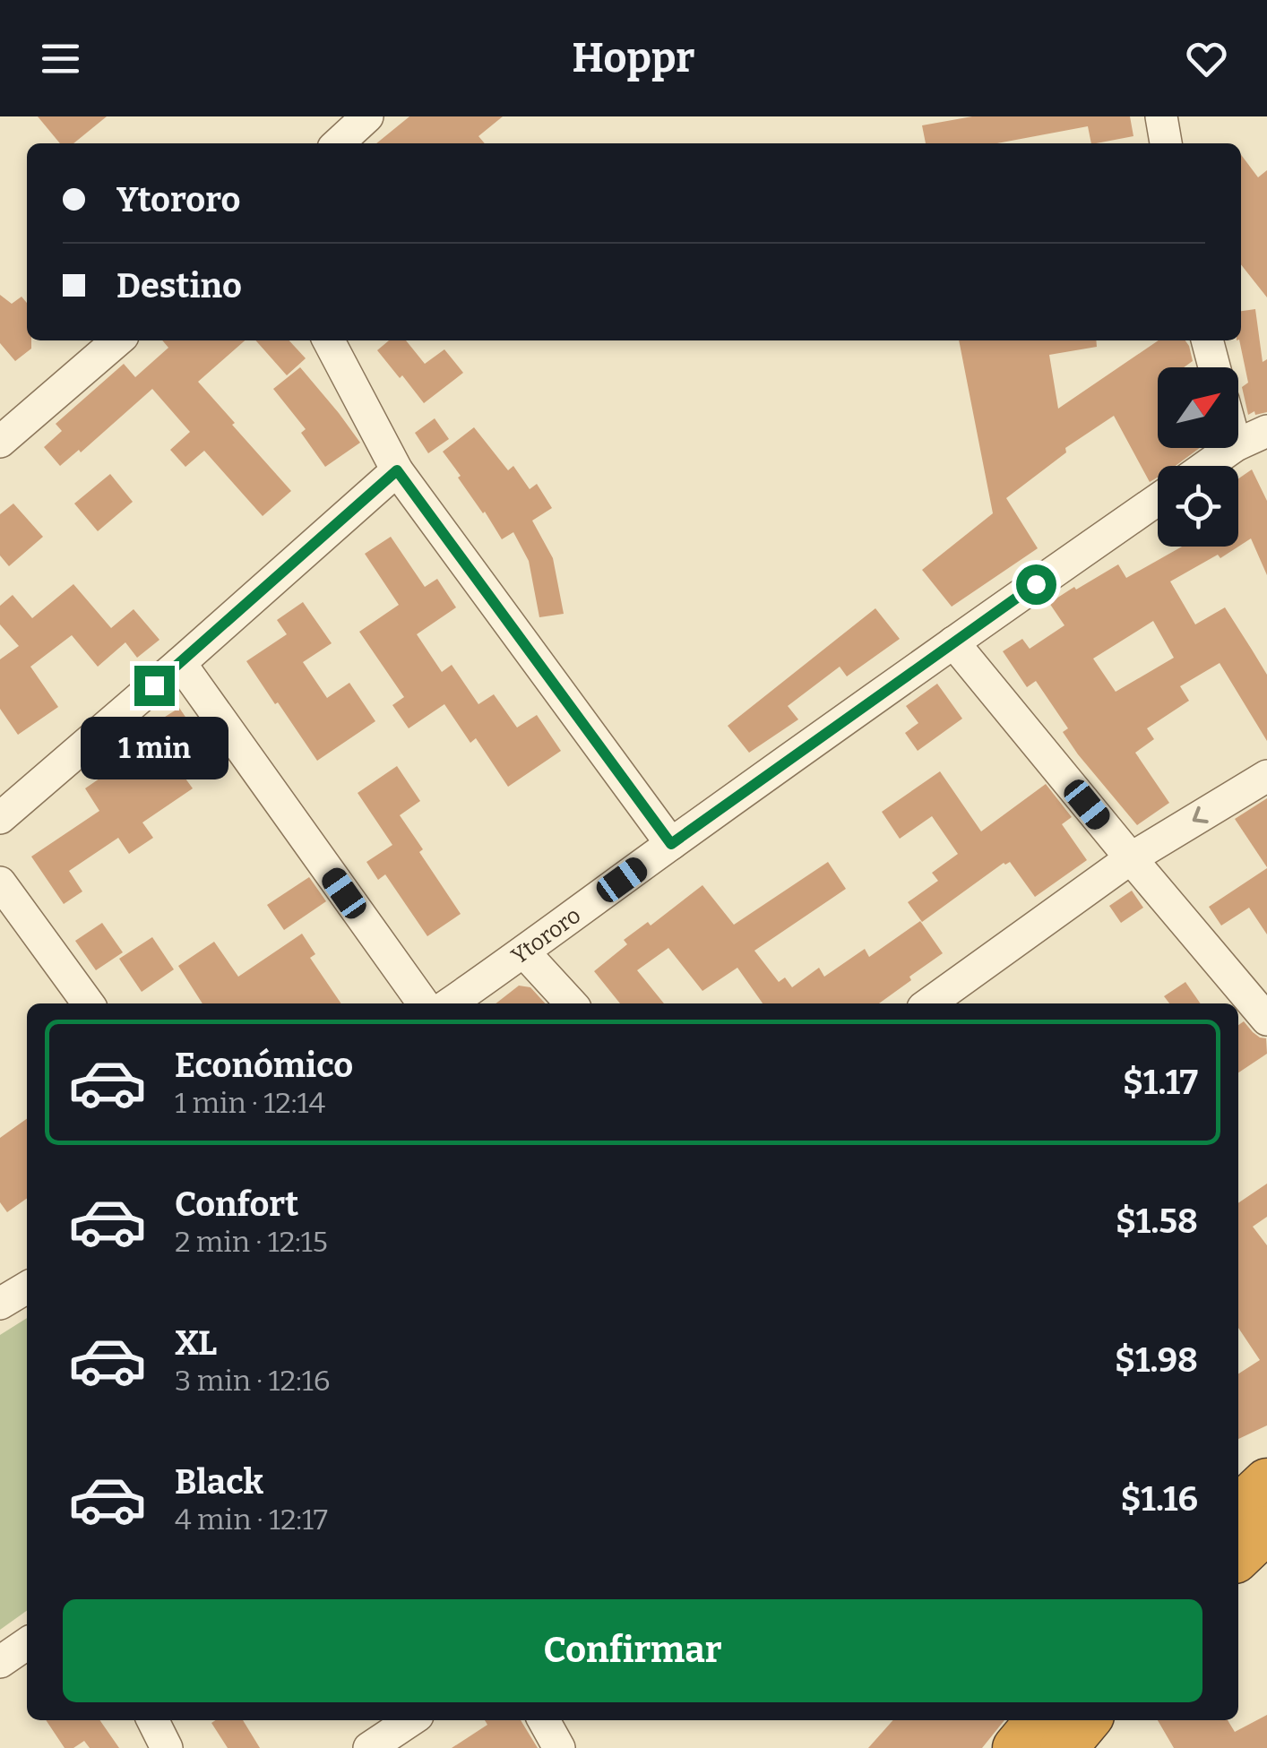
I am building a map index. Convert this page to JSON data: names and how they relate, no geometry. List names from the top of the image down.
{
  "streets": {
    "street": ["Ytororo"]
  },
  "north": "top right",
  "page": {
    "header": "Hoppr",
    "banner": ["Ytororo", "Destino"],
    "bubble": "1 min",
    "list": [
      {
        "name": "Económico",
        "note": "1 min · 12:14",
        "value": "$1.17"
      },
      {
        "name": "Confort",
        "note": "2 min · 12:15",
        "value": "$1.58"
      },
      {
        "name": "XL",
        "note": "3 min · 12:16",
        "value": "$1.98"
      },
      {
        "name": "Black",
        "note": "4 min · 12:17",
        "value": "$1.16"
      }
    ],
    "buttons": "Confirmar"
  }
}
